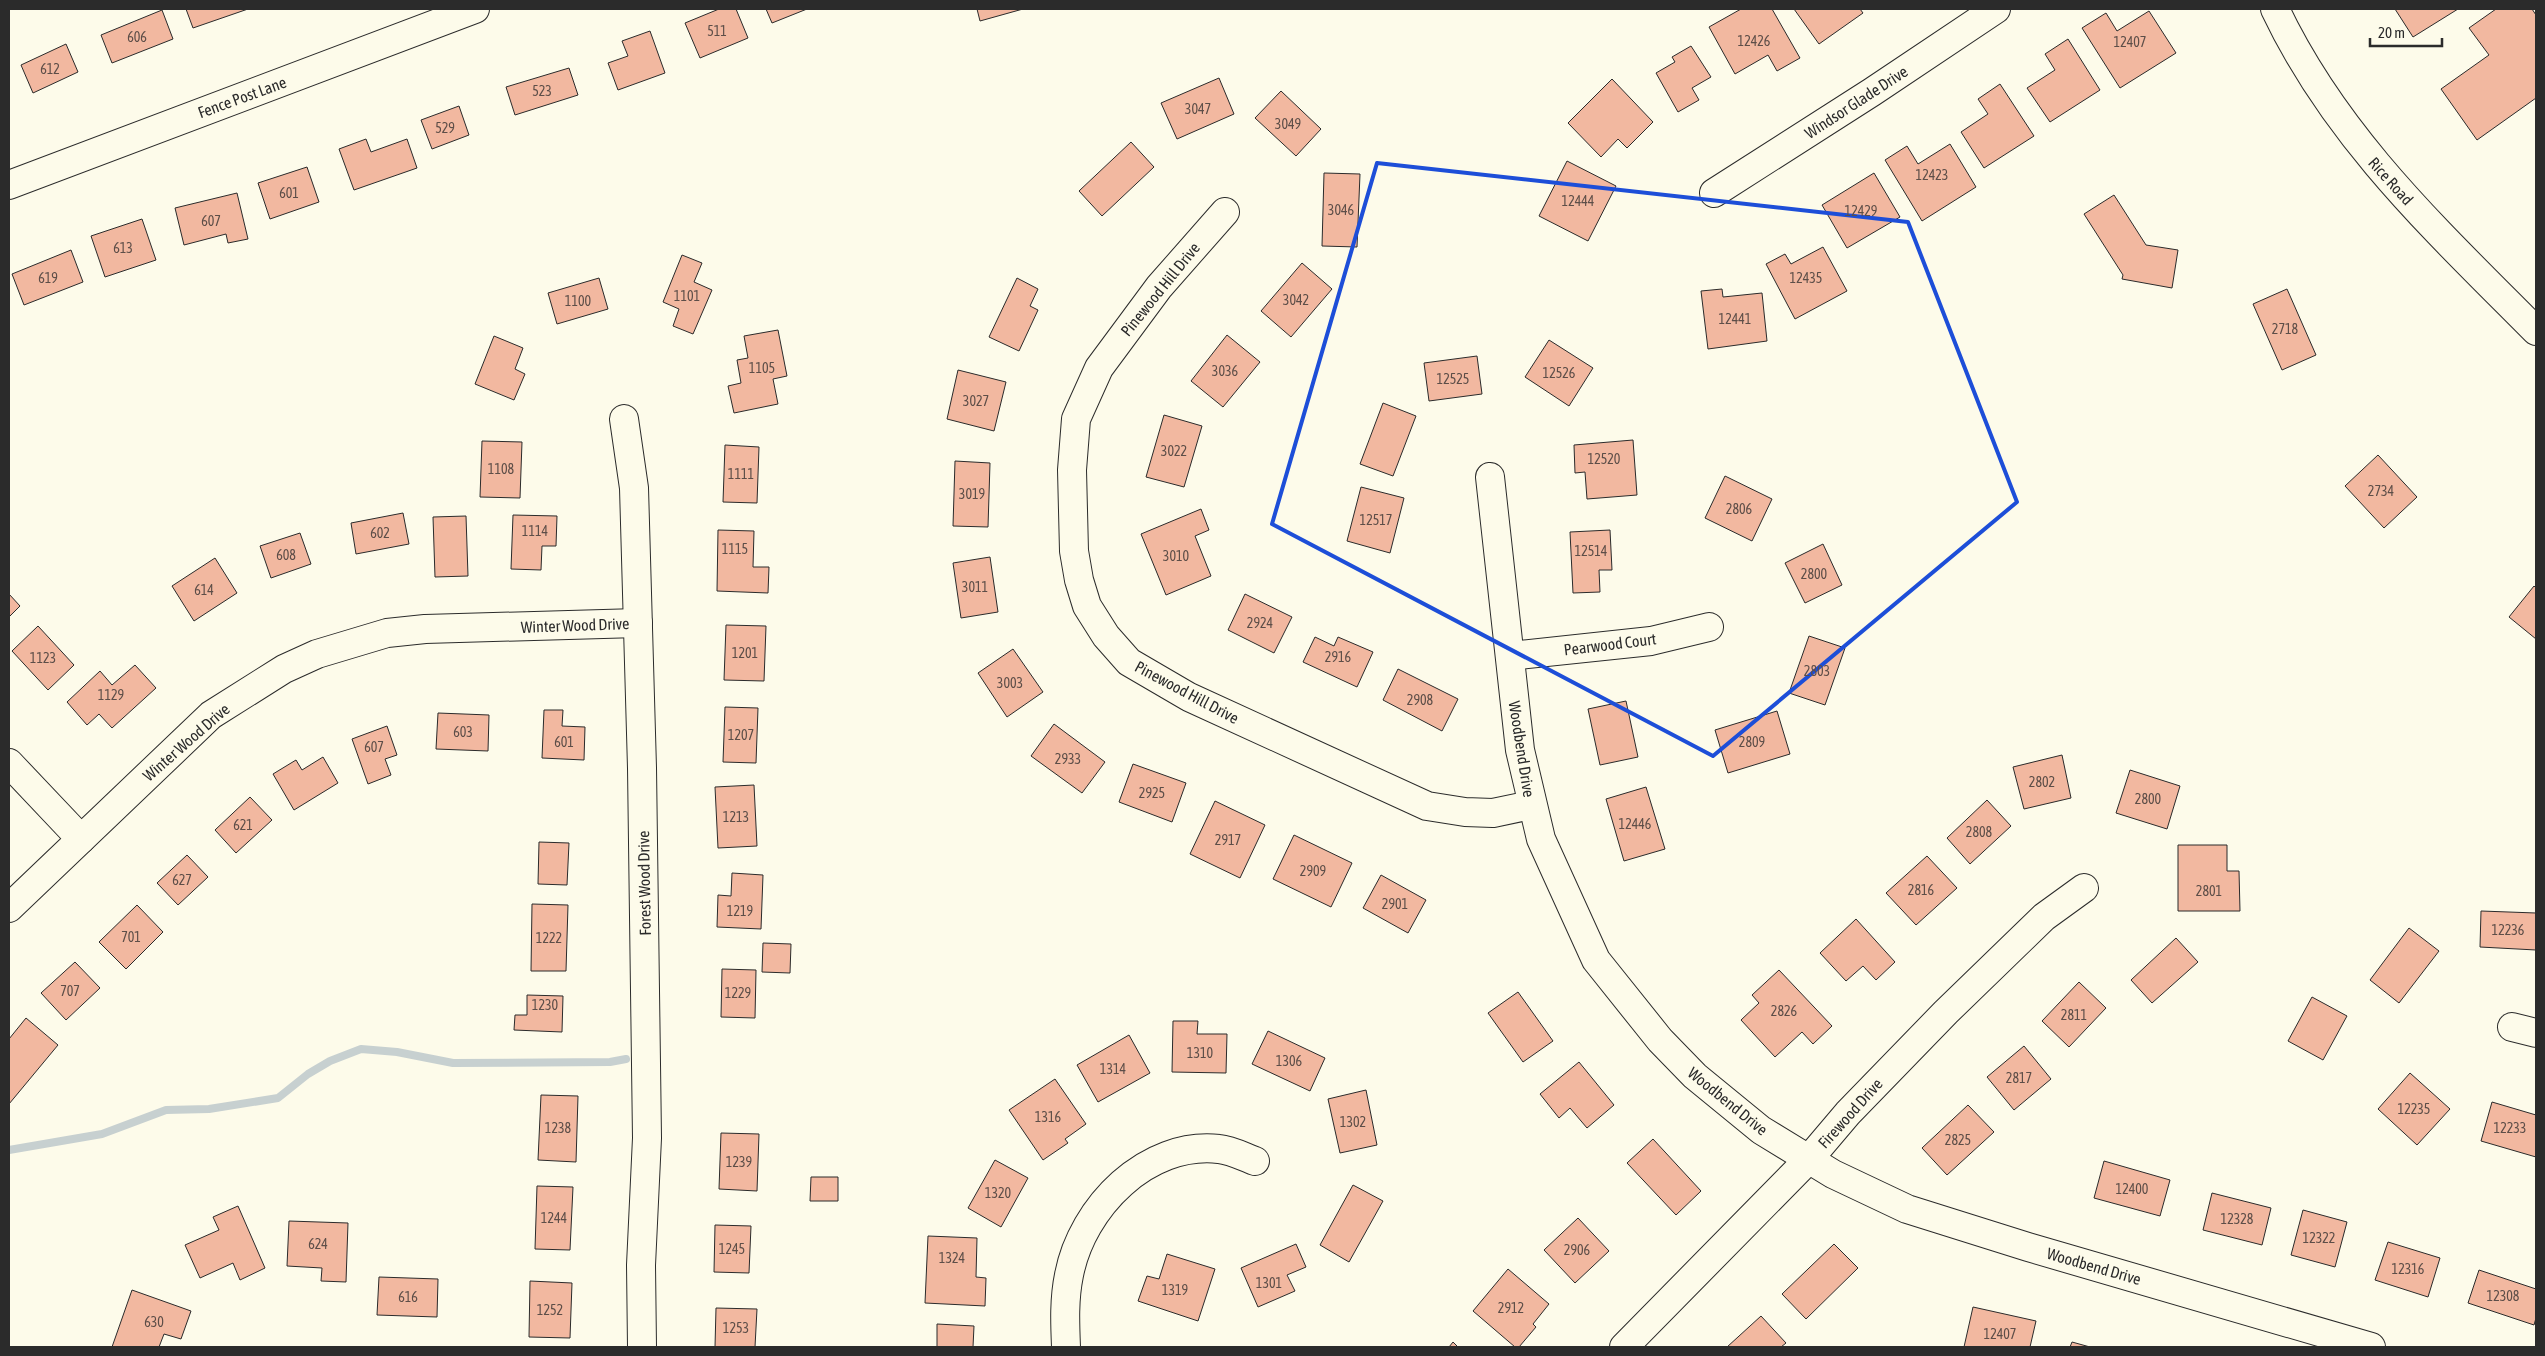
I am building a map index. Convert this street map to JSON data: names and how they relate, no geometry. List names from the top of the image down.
{
  "streets": {
    "street": [
      "Fence Post Lane",
      "Windsor Glade Drive",
      "Rice Road",
      "Pinewood Hill Drive",
      "Winter Wood Drive",
      "Pearwood Court",
      "Woodbend Drive",
      "Forest Wood Drive",
      "Firewood Drive"
    ]
  },
  "crossings": [
    ["Pinewood Hill Drive", "Woodbend Drive"],
    ["Winter Wood Drive", "Forest Wood Drive"],
    ["Pearwood Court", "Woodbend Drive"],
    ["Woodbend Drive", "Firewood Drive"]
  ],
  "house_numbers": [
    "511",
    "606",
    "12426",
    "12407",
    "612",
    "523",
    "3047",
    "3049",
    "529",
    "12423",
    "601",
    "12444",
    "3046",
    "12429",
    "607",
    "613",
    "619",
    "12435",
    "1101",
    "3042",
    "1100",
    "12441",
    "2718",
    "1105",
    "3036",
    "12526",
    "12525",
    "3027",
    "3022",
    "12520",
    "1108",
    "1111",
    "2734",
    "3019",
    "2806",
    "12517",
    "1114",
    "602",
    "1115",
    "12514",
    "608",
    "3010",
    "2800",
    "3011",
    "614",
    "2924",
    "1201",
    "2916",
    "1123",
    "2803",
    "3003",
    "1129",
    "2908",
    "603",
    "1207",
    "601",
    "2809",
    "607",
    "2933",
    "2802",
    "2925",
    "2800",
    "1213",
    "12446",
    "621",
    "2808",
    "2917",
    "2909",
    "627",
    "2816",
    "2801",
    "2901",
    "1219",
    "12236",
    "701",
    "1222",
    "707",
    "1229",
    "1230",
    "2826",
    "2811",
    "1310",
    "1306",
    "1314",
    "2817",
    "12235",
    "1316",
    "1302",
    "1238",
    "12233",
    "2825",
    "1239",
    "12400",
    "1320",
    "1244",
    "12328",
    "12322",
    "624",
    "1245",
    "2906",
    "1324",
    "12316",
    "1301",
    "1319",
    "12308",
    "616",
    "2912",
    "1252",
    "630",
    "1253",
    "12407"
  ],
  "scale_bar": "20 m"
}
